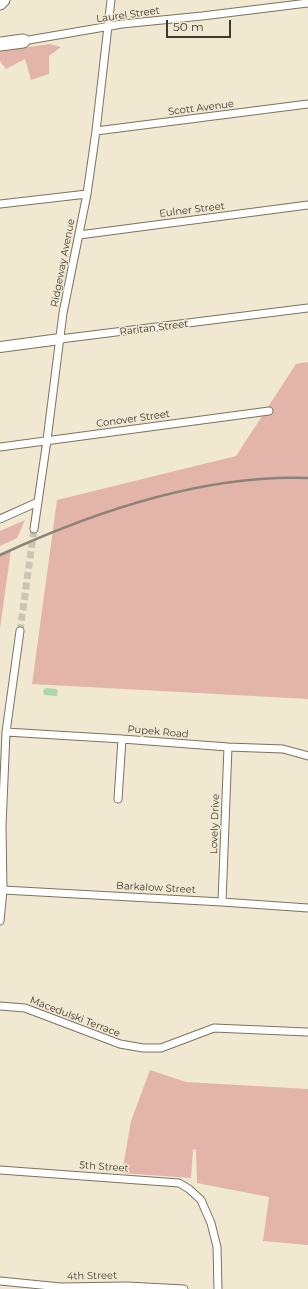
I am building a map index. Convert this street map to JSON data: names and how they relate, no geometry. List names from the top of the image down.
{
  "streets": {
    "street": [
      "Laurel Street",
      "Scott Avenue",
      "Eulner Street",
      "Ridgeway Avenue",
      "Raritan Street",
      "Conover Street",
      "Pupek Road",
      "Lovely Drive",
      "Barkalow Street",
      "Macedulski Terrace",
      "5th Street",
      "4th Street"
    ]
  },
  "crossings": [
    ["Laurel Street", "Ridgeway Avenue"],
    ["Scott Avenue", "Ridgeway Avenue"],
    ["Eulner Street", "Ridgeway Avenue"],
    ["Ridgeway Avenue", "Raritan Street"],
    ["Ridgeway Avenue", "Conover Street"],
    ["Pupek Road", "Lovely Drive"],
    ["Lovely Drive", "Barkalow Street"]
  ],
  "scale_bar": "50 m"
}
